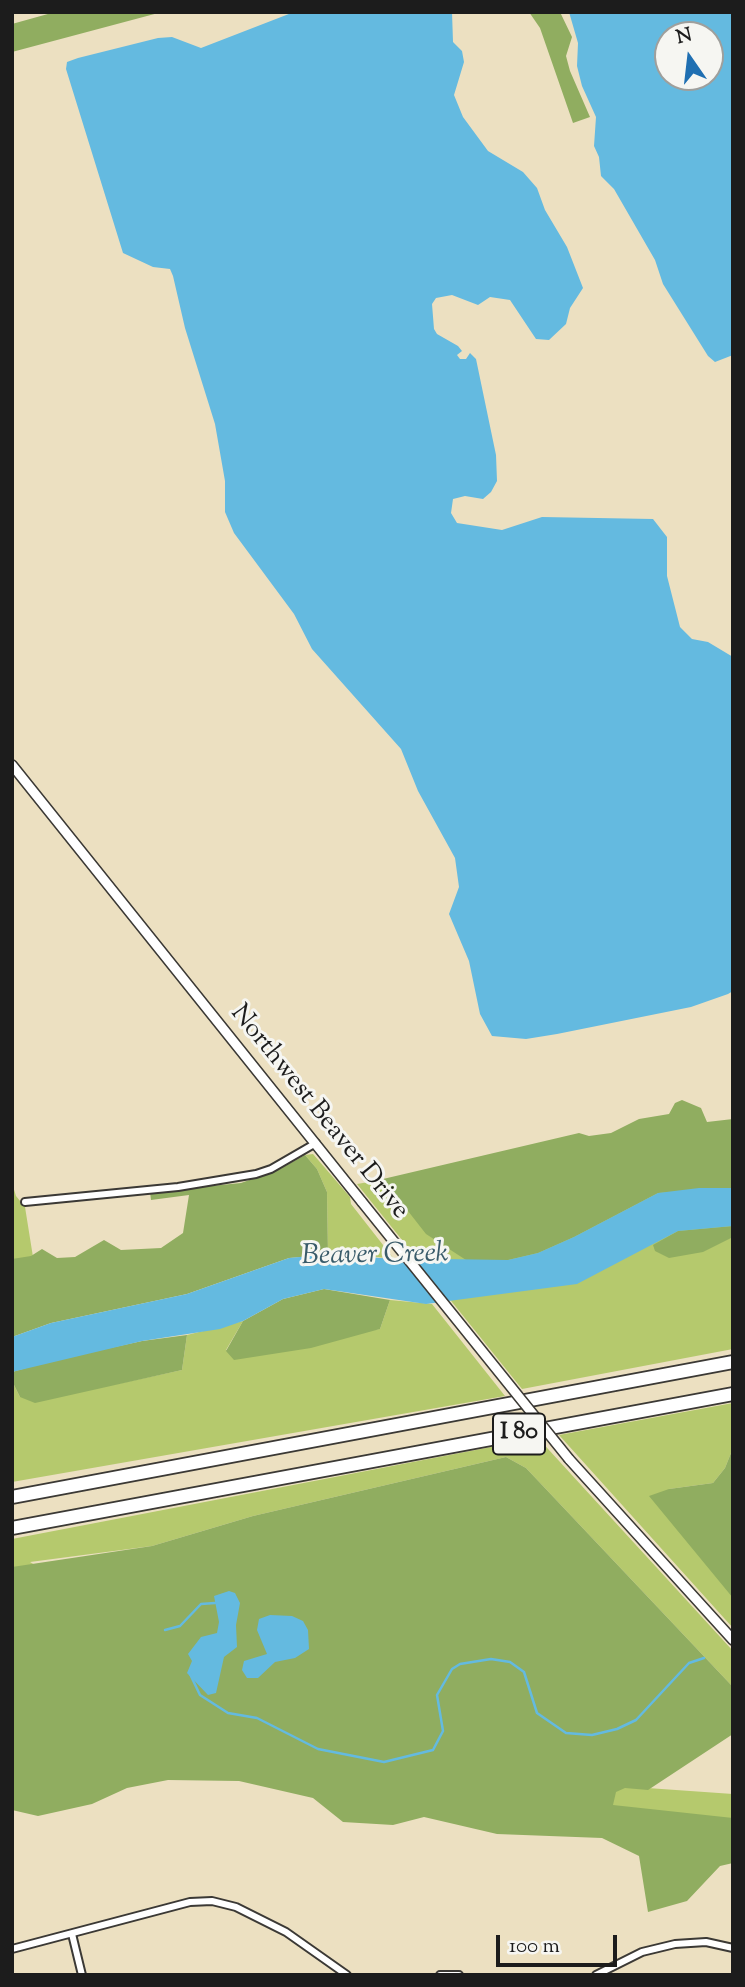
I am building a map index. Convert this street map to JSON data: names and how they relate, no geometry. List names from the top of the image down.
{
  "streets": {
    "highway": ["I 80"],
    "main road": ["Northwest Beaver Drive"]
  },
  "water": ["Beaver Creek"],
  "scale_bar": "100 m",
  "north": "top"
}
